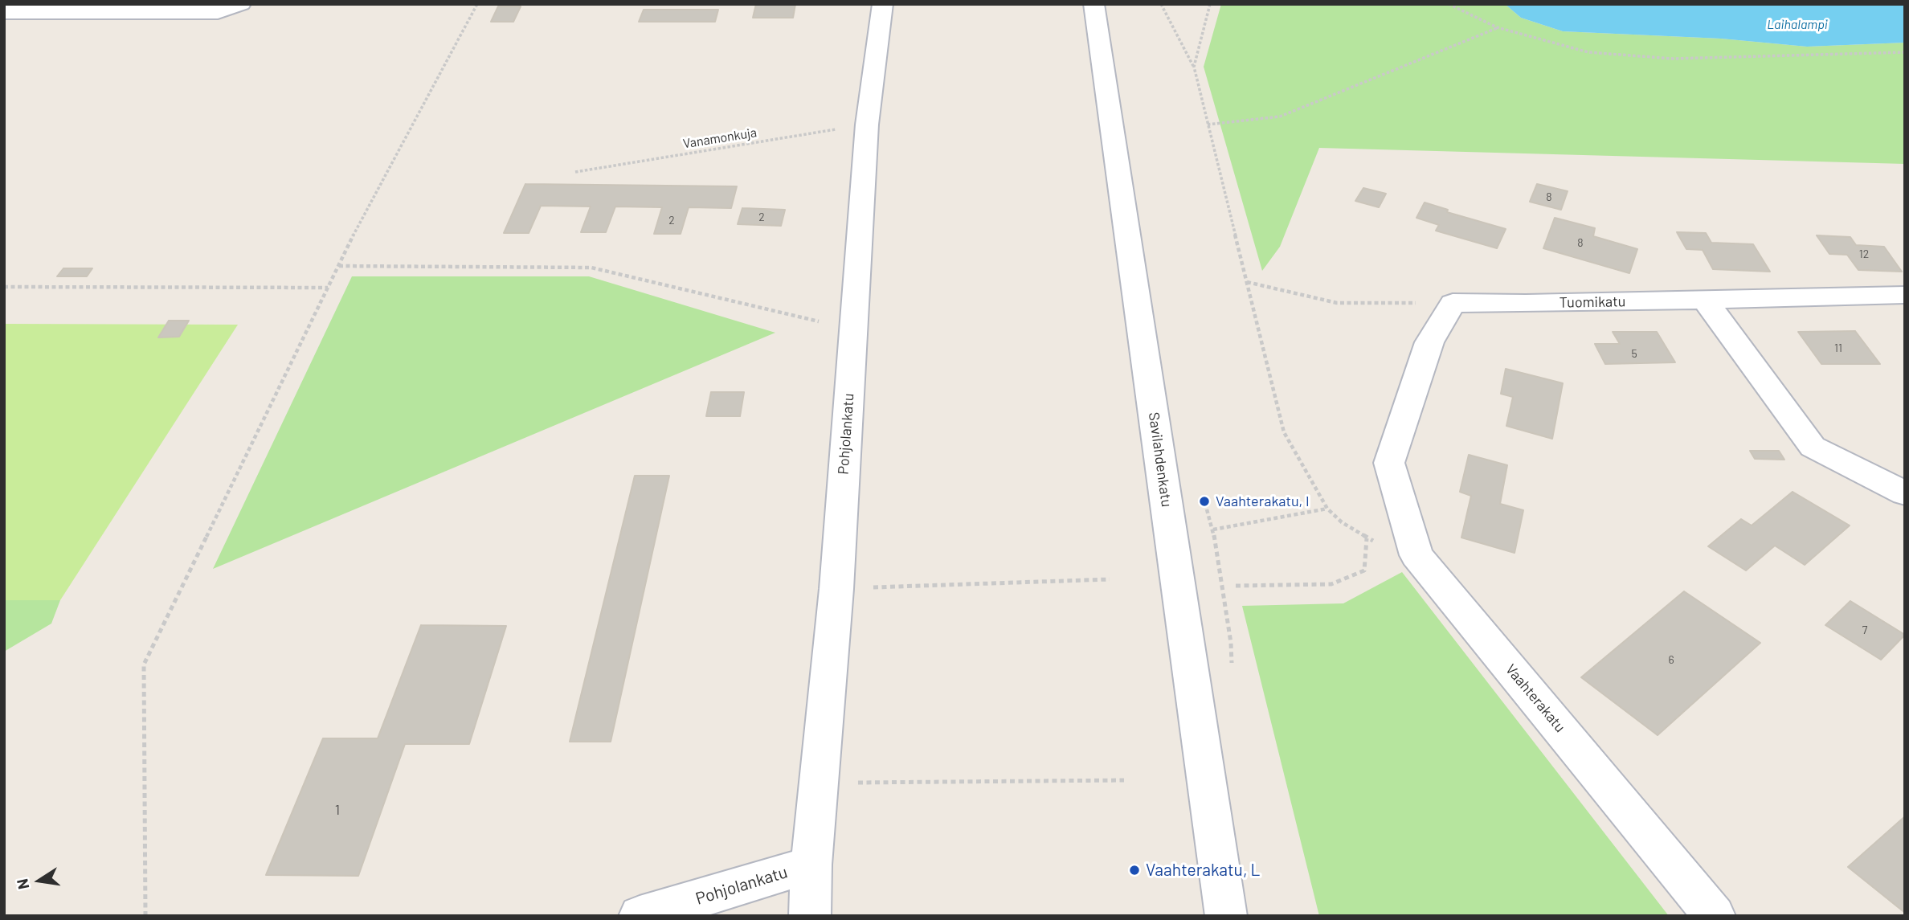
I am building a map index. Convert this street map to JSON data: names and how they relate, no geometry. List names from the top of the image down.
{
  "streets": {
    "street": [
      "Tuomikatu",
      "Pohjolankatu",
      "Savilahdenkatu",
      "Vaahterakatu"
    ],
    "path": ["Vanamonkuja"]
  },
  "crossings": [
    ["Vanamonkuja", "Pohjolankatu"],
    ["Tuomikatu", "Vaahterakatu"]
  ],
  "water": ["Laihalampi"],
  "places": ["Vaahterakatu, I", "Vaahterakatu, L"],
  "house_numbers": [
    "8",
    "2",
    "2",
    "8",
    "12",
    "11",
    "5",
    "7",
    "6",
    "1"
  ],
  "north": "left"
}
